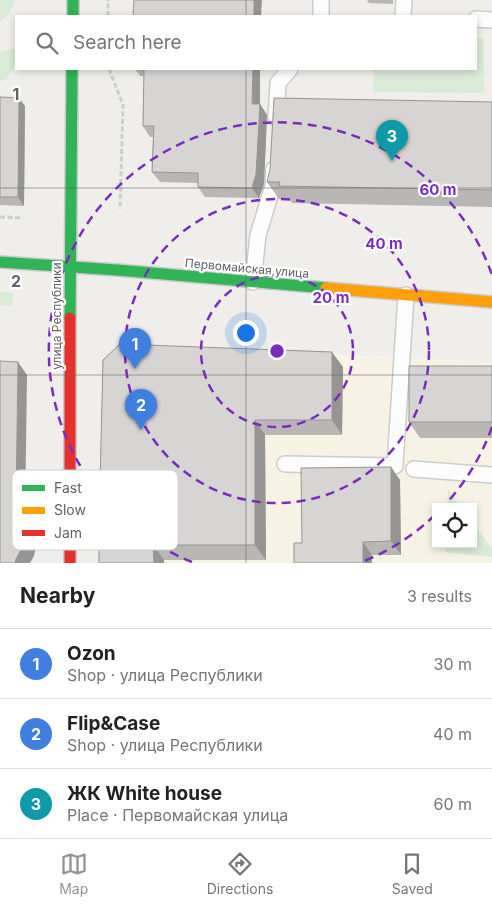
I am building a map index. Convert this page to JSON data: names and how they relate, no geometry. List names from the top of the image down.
{
  "streets": {
    "main road": ["Первомайская улица", "улица Республики"]
  },
  "crossings": [
    ["Первомайская улица", "улица Республики"]
  ],
  "legend": ["Fast", "Slow", "Jam"],
  "page": {
    "search": "Search here",
    "pins": ["3", "1", "2"],
    "heading": ["Nearby", "3 results"],
    "list": [
      {
        "mark": "1",
        "name": "Ozon",
        "note": "Shop · улица Республики",
        "value": "30 m"
      },
      {
        "mark": "2",
        "name": "Flip&Case",
        "note": "Shop · улица Республики",
        "value": "40 m"
      },
      {
        "mark": "3",
        "name": "ЖК White house",
        "note": "Place · Первомайская улица",
        "value": "60 m"
      }
    ],
    "nav": ["Map", "Directions", "Saved"]
  },
  "grid": {
    "rows": ["1", "2"]
  },
  "rings": ["60 m", "40 m", "20 m"]
}
